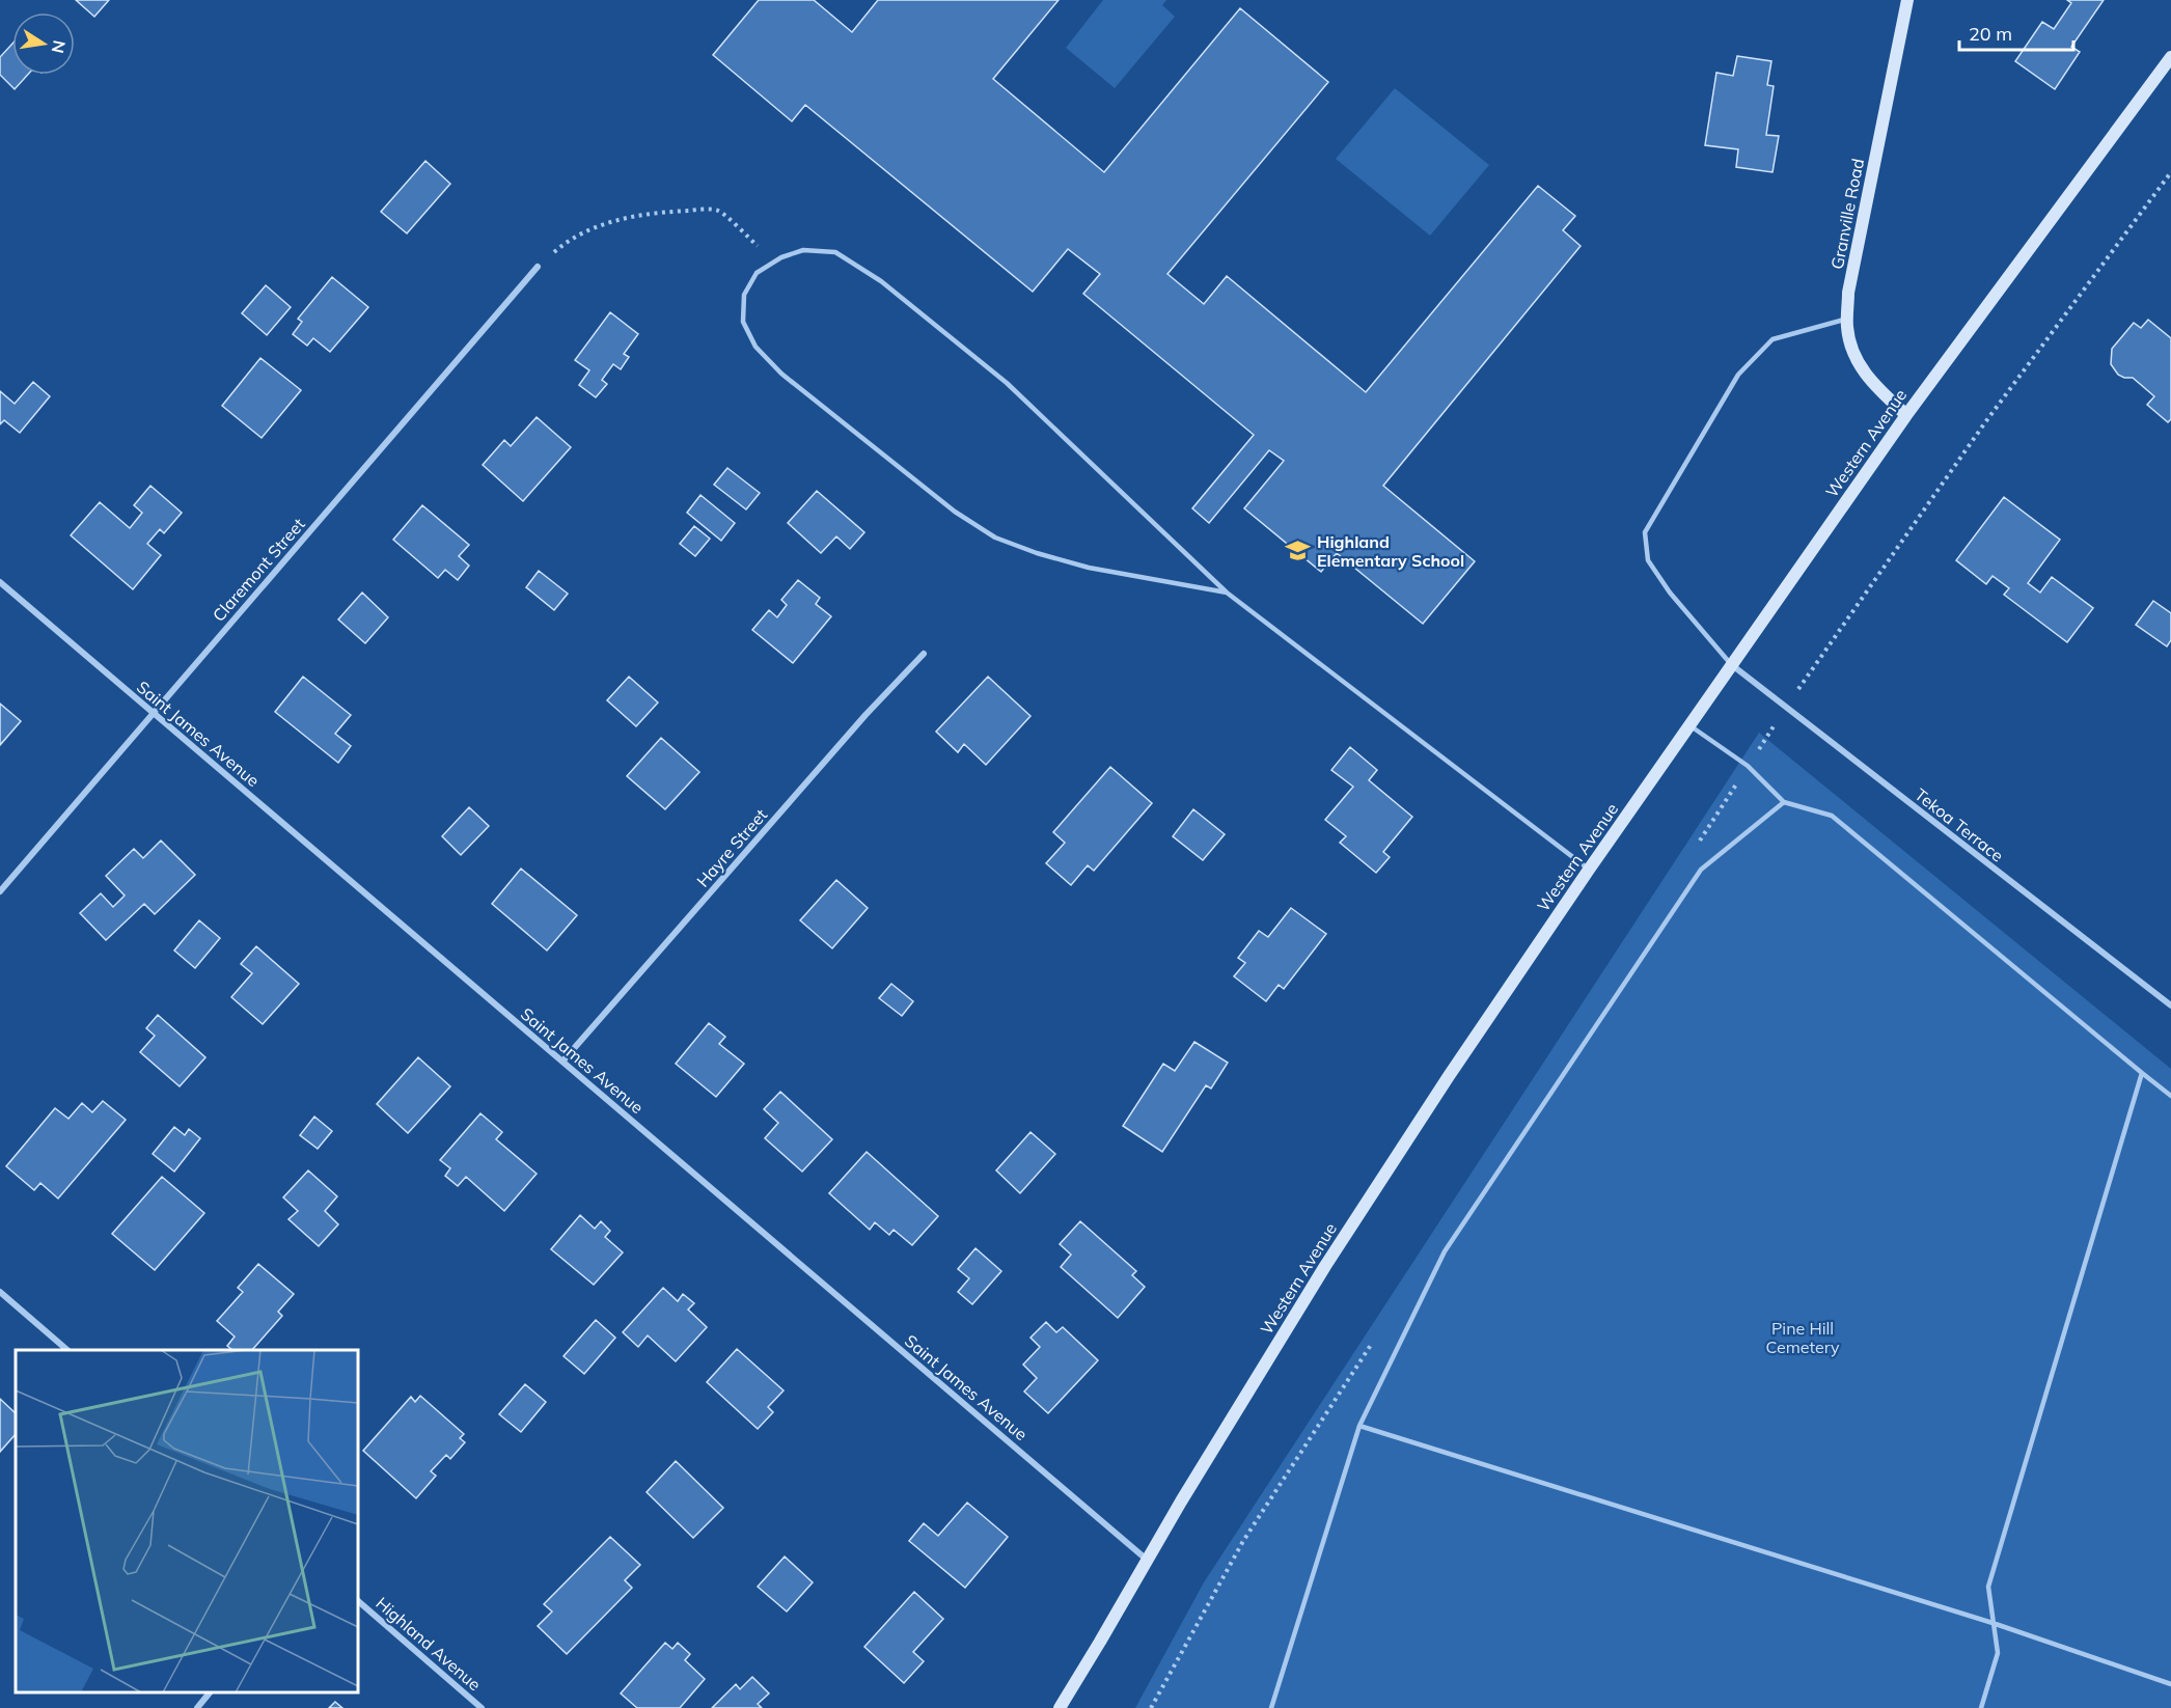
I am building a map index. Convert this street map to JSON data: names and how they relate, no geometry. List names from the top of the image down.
{
  "streets": {
    "main road": ["Granville Road", "Western Avenue"],
    "street": [
      "Claremont Street",
      "Saint James Avenue",
      "Tekoa Terrace",
      "Hayre Street",
      "Highland Avenue"
    ]
  },
  "crossings": [
    ["Granville Road", "Western Avenue"],
    ["Western Avenue", "Saint James Avenue"],
    ["Western Avenue", "Tekoa Terrace"],
    ["Claremont Street", "Saint James Avenue"],
    ["Saint James Avenue", "Hayre Street"]
  ],
  "parks": ["Pine Hill Cemetery"],
  "places": {
    "school or university": ["Highland Elementary School"]
  },
  "scale_bar": "20 m",
  "north": "right"
}
